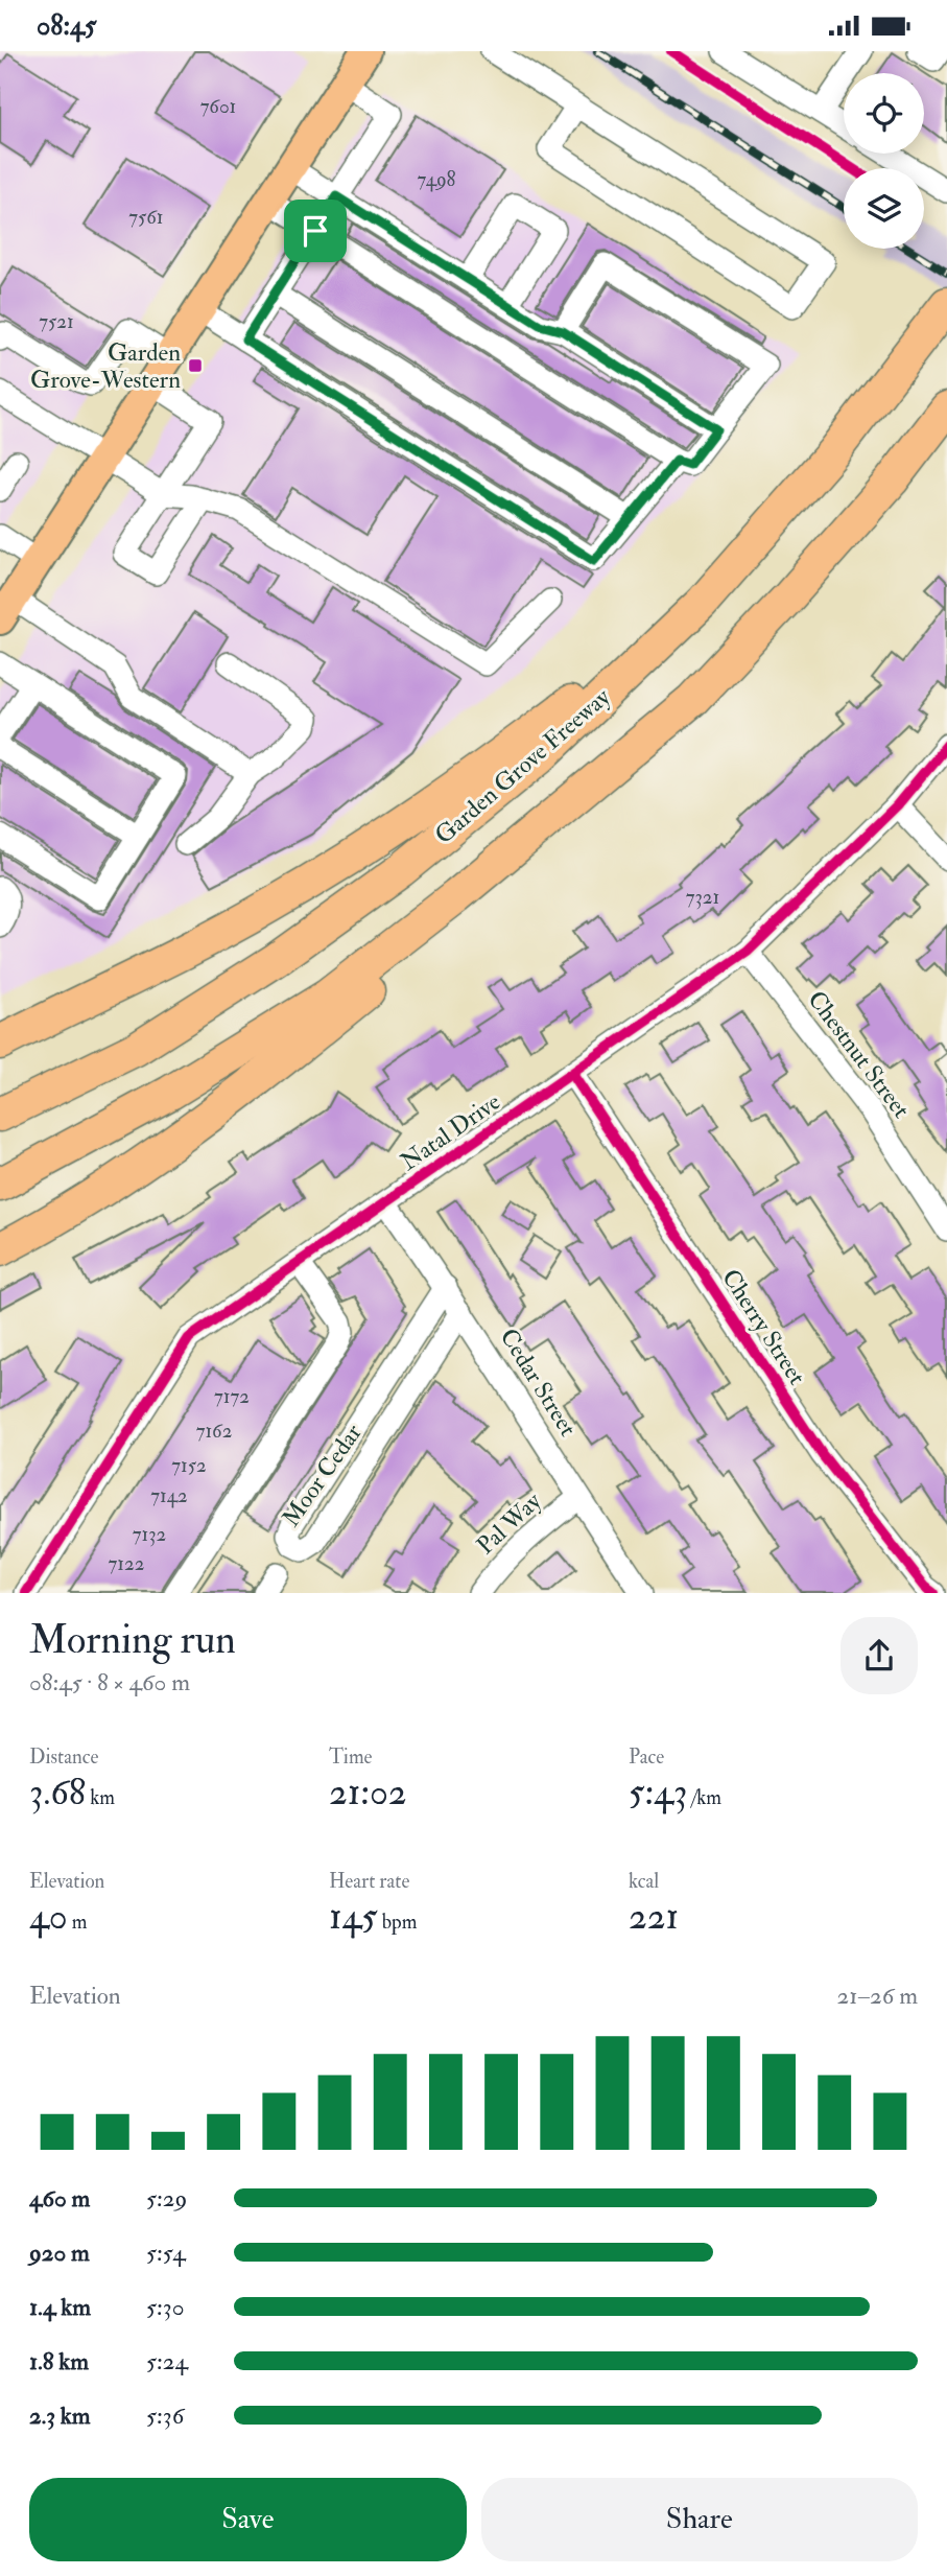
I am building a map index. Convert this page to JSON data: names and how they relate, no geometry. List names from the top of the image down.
{
  "streets": {
    "highway": ["Garden Grove Freeway"],
    "street": [
      "Chestnut Street",
      "Natal Drive",
      "Cherry Street",
      "Cedar Street",
      "Moor Cedar",
      "Pal Way"
    ]
  },
  "crossings": [
    ["Chestnut Street", "Natal Drive"],
    ["Natal Drive", "Cherry Street"],
    ["Natal Drive", "Cedar Street"],
    ["Cedar Street", "Moor Cedar"],
    ["Cedar Street", "Pal Way"]
  ],
  "places": {
    "transit": ["Garden Grove-Western"]
  },
  "house_numbers": [
    "7601",
    "7498",
    "7561",
    "7521",
    "7321",
    "7172",
    "7162",
    "7152",
    "7142",
    "7132",
    "7122"
  ],
  "page": {
    "status": "08:45",
    "heading": ["Morning run", "08:45 · 8 × 460 m"],
    "stats": [
      ["Distance", "3.68 km"],
      ["Time", "21:02"],
      ["Pace", "5:43 /km"],
      ["Elevation", "40 m"],
      ["Heart rate", "145 bpm"],
      ["kcal", "221"]
    ],
    "chart": ["Elevation", "21–26 m"],
    "list": [
      {
        "name": "460 m",
        "note": "5:29"
      },
      {
        "name": "920 m",
        "note": "5:54"
      },
      {
        "name": "1.4 km",
        "note": "5:30"
      },
      {
        "name": "1.8 km",
        "note": "5:24"
      },
      {
        "name": "2.3 km",
        "note": "5:36"
      }
    ],
    "buttons": ["Save", "Share"]
  }
}
